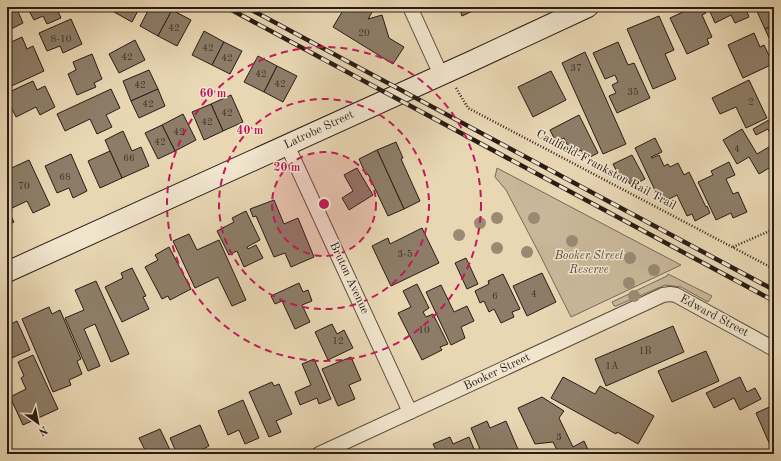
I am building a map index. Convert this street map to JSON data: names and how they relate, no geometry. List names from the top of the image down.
{
  "streets": {
    "street": [
      "Latrobe Street",
      "Bruton Avenue",
      "Edward Street",
      "Booker Street"
    ],
    "path": ["Caulfield-Frankston Rail Trail"]
  },
  "crossings": [
    ["Latrobe Street", "Caulfield-Frankston Rail Trail"],
    ["Latrobe Street", "Bruton Avenue"],
    ["Bruton Avenue", "Booker Street"],
    ["Edward Street", "Booker Street"]
  ],
  "parks": ["Booker Street Reserve"],
  "house_numbers": [
    "42",
    "20",
    "8-10",
    "42",
    "42",
    "42",
    "37",
    "42",
    "42",
    "42",
    "35",
    "2",
    "42",
    "42",
    "42",
    "42",
    "42",
    "4",
    "66",
    "68",
    "70",
    "3-5",
    "4",
    "6",
    "10",
    "12",
    "1B",
    "1A",
    "3"
  ],
  "north": "bottom right",
  "rings": ["60 m", "40 m", "20 m"]
}
